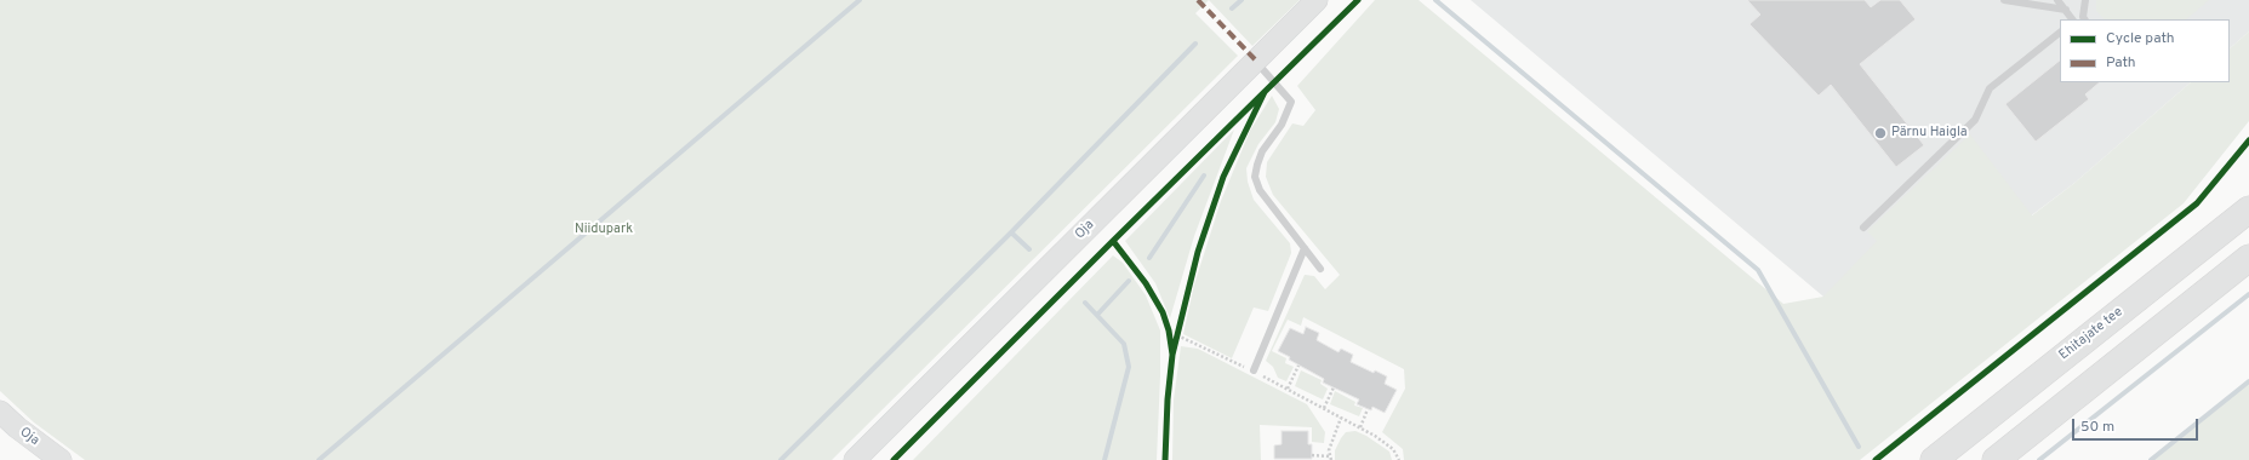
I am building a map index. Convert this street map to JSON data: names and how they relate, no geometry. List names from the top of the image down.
{
  "streets": {
    "highway": ["Ehitajate tee"],
    "street": ["Oja"]
  },
  "parks": ["Niidupark"],
  "places": ["Pärnu Haigla"],
  "legend": ["Cycle path", "Path"],
  "scale_bar": "50 m"
}
